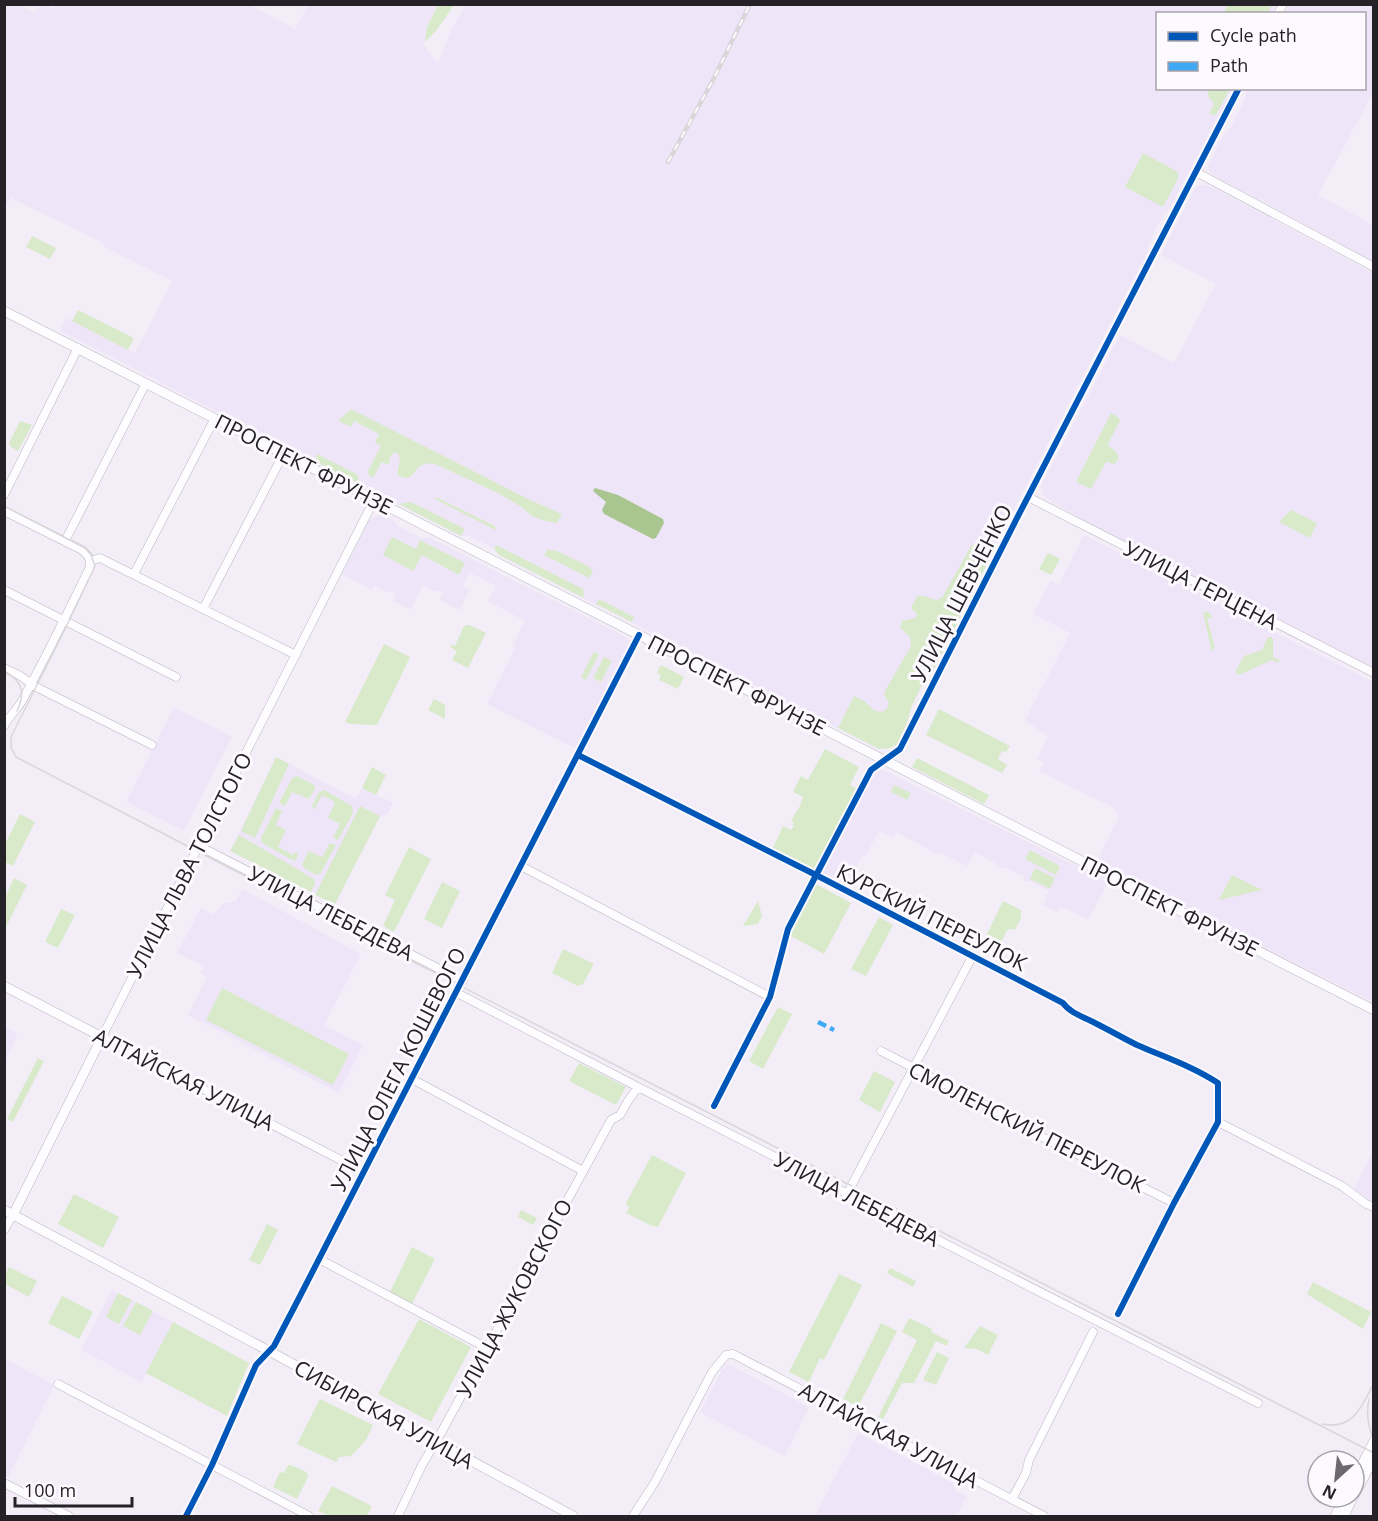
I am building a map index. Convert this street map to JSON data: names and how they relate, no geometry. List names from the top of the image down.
{
  "streets": {
    "main road": [
      "ПРОСПЕКТ ФРУНЗЕ",
      "УЛИЦА ЛЬВА ТОЛСТОГО",
      "АЛТАЙСКАЯ УЛИЦА",
      "СИБИРСКАЯ УЛИЦА"
    ],
    "street": [
      "УЛИЦА ГЕРЦЕНА",
      "УЛИЦА ШЕВЧЕНКО",
      "УЛИЦА ЛЕБЕДЕВА",
      "КУРСКИЙ ПЕРЕУЛОК",
      "УЛИЦА ОЛЕГА КОШЕВОГО",
      "СМОЛЕНСКИЙ ПЕРЕУЛОК",
      "УЛИЦА ЖУКОВСКОГО"
    ]
  },
  "crossings": [
    ["ПРОСПЕКТ ФРУНЗЕ", "УЛИЦА ШЕВЧЕНКО"],
    ["ПРОСПЕКТ ФРУНЗЕ", "УЛИЦА ЛЬВА ТОЛСТОГО"],
    ["ПРОСПЕКТ ФРУНЗЕ", "УЛИЦА ОЛЕГА КОШЕВОГО"],
    ["УЛИЦА ГЕРЦЕНА", "УЛИЦА ШЕВЧЕНКО"],
    ["УЛИЦА ШЕВЧЕНКО", "КУРСКИЙ ПЕРЕУЛОК"],
    ["УЛИЦА ЛЬВА ТОЛСТОГО", "УЛИЦА ЛЕБЕДЕВА"],
    ["УЛИЦА ЛЬВА ТОЛСТОГО", "АЛТАЙСКАЯ УЛИЦА"],
    ["УЛИЦА ЛЬВА ТОЛСТОГО", "СИБИРСКАЯ УЛИЦА"],
    ["УЛИЦА ЛЕБЕДЕВА", "УЛИЦА ОЛЕГА КОШЕВОГО"],
    ["УЛИЦА ЛЕБЕДЕВА", "УЛИЦА ЖУКОВСКОГО"],
    ["КУРСКИЙ ПЕРЕУЛОК", "УЛИЦА ОЛЕГА КОШЕВОГО"],
    ["УЛИЦА ОЛЕГА КОШЕВОГО", "АЛТАЙСКАЯ УЛИЦА"],
    ["УЛИЦА ОЛЕГА КОШЕВОГО", "СИБИРСКАЯ УЛИЦА"],
    ["УЛИЦА ЖУКОВСКОГО", "СИБИРСКАЯ УЛИЦА"]
  ],
  "legend": ["Cycle path", "Path"],
  "scale_bar": "100 m",
  "north": "bottom left"
}
